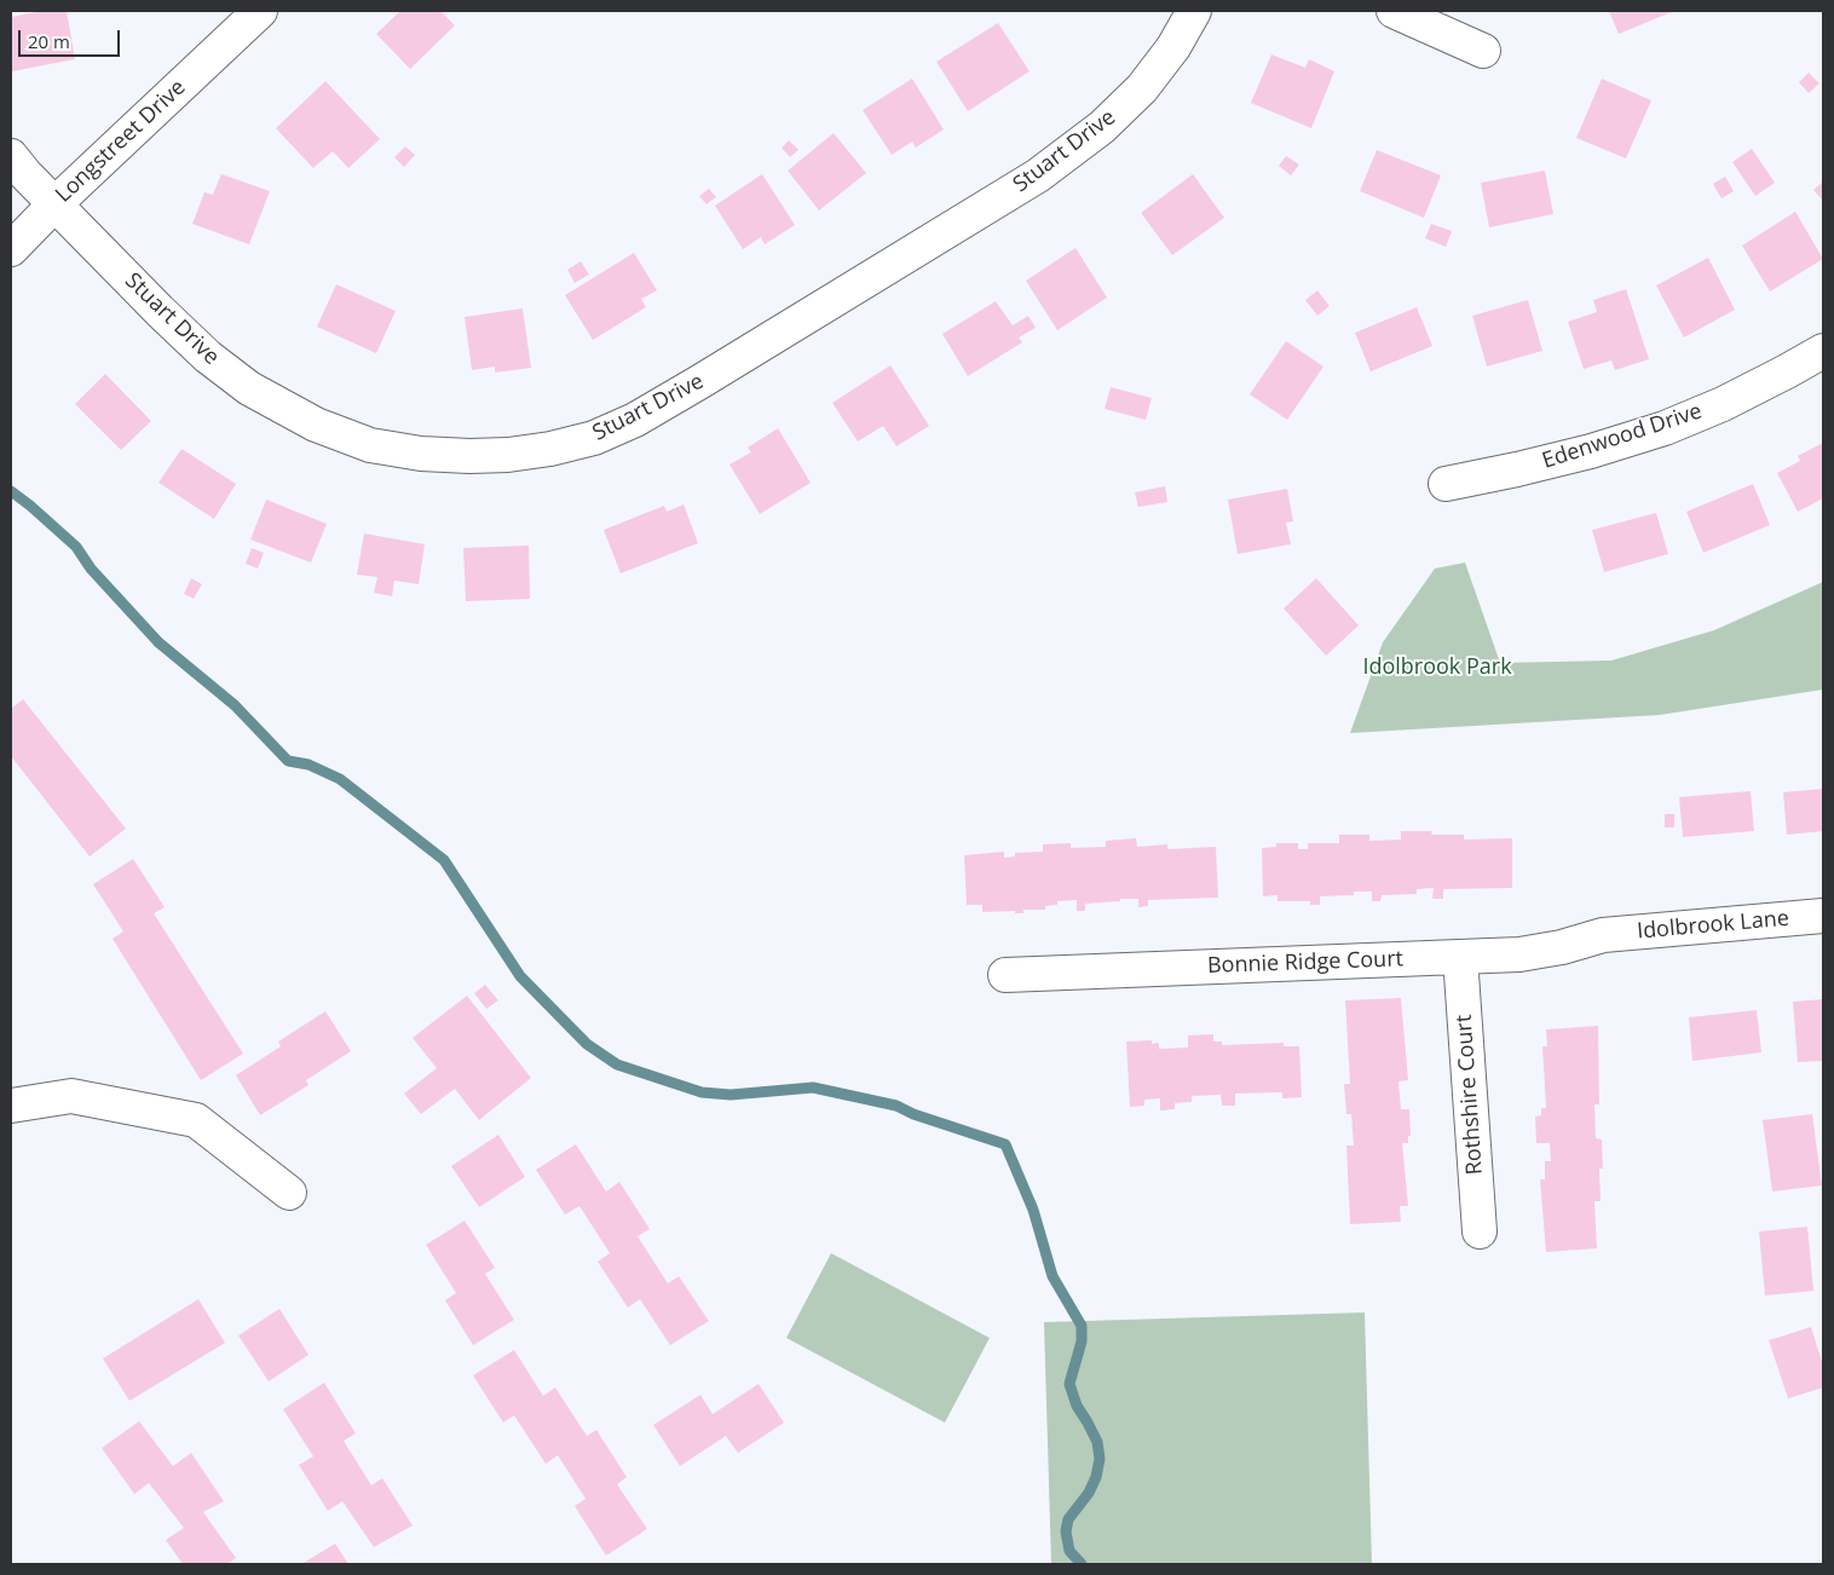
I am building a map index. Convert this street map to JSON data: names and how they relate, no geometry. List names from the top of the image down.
{
  "streets": {
    "street": [
      "Longstreet Drive",
      "Stuart Drive",
      "Edenwood Drive",
      "Idolbrook Lane",
      "Bonnie Ridge Court",
      "Rothshire Court"
    ]
  },
  "crossings": [
    ["Longstreet Drive", "Stuart Drive"],
    ["Idolbrook Lane", "Bonnie Ridge Court"],
    ["Bonnie Ridge Court", "Rothshire Court"]
  ],
  "parks": ["Idolbrook Park"],
  "scale_bar": "20 m"
}
